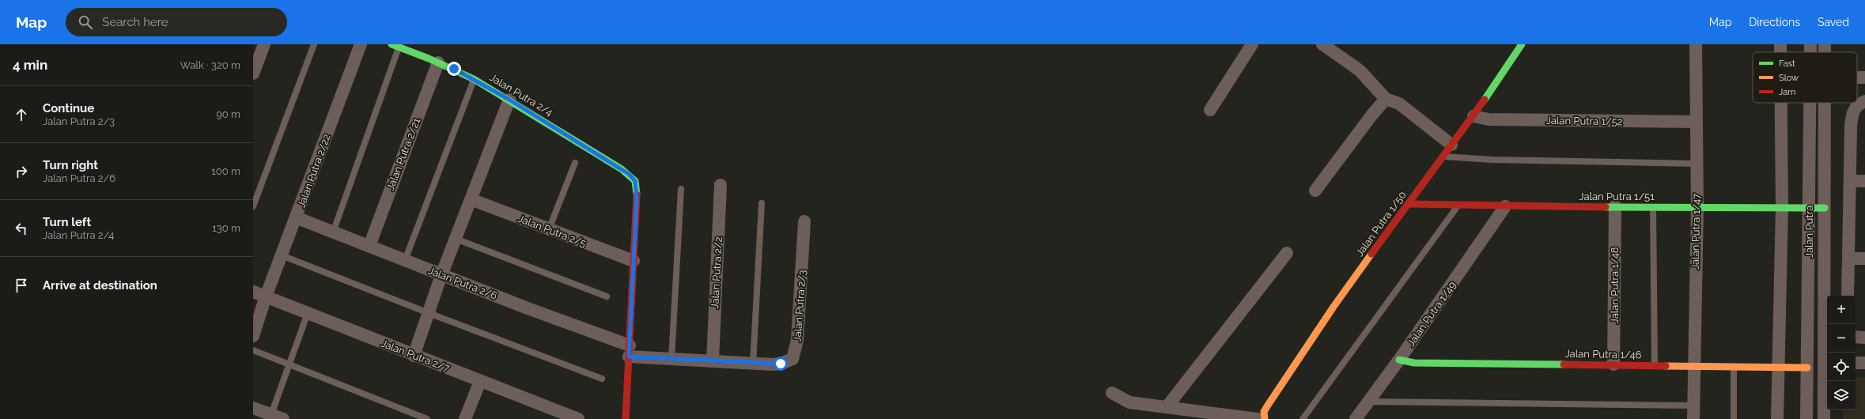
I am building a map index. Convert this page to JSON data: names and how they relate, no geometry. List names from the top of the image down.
{
  "streets": {
    "street": [
      "Jalan Putra 2/4",
      "Jalan Putra 1/52",
      "Jalan Putra 2/21",
      "Jalan Putra 2/22",
      "Jalan Putra 1/51",
      "Jalan Putra 1/50",
      "Jalan Putra 2/5",
      "Jalan Putra 1/47",
      "Jalan Putra",
      "Jalan Putra 2/2",
      "Jalan Putra 2/6",
      "Jalan Putra 1/48",
      "Jalan Putra 2/3",
      "Jalan Putra 1/49",
      "Jalan Putra 1/46",
      "Jalan Putra 2/7"
    ]
  },
  "crossings": [
    ["Jalan Putra 2/4", "Jalan Putra 2/21"],
    ["Jalan Putra 2/4", "Jalan Putra 2/5"],
    ["Jalan Putra 1/52", "Jalan Putra 1/50"],
    ["Jalan Putra 1/52", "Jalan Putra 1/47"],
    ["Jalan Putra 2/21", "Jalan Putra 2/6"],
    ["Jalan Putra 2/22", "Jalan Putra 2/6"],
    ["Jalan Putra 2/22", "Jalan Putra 2/7"],
    ["Jalan Putra 1/51", "Jalan Putra 1/50"],
    ["Jalan Putra 1/51", "Jalan Putra 1/47"],
    ["Jalan Putra 1/51", "Jalan Putra"],
    ["Jalan Putra 1/51", "Jalan Putra 1/48"],
    ["Jalan Putra 1/51", "Jalan Putra 1/49"],
    ["Jalan Putra 1/47", "Jalan Putra 1/46"],
    ["Jalan Putra", "Jalan Putra 1/46"],
    ["Jalan Putra 2/2", "Jalan Putra 2/3"],
    ["Jalan Putra 2/6", "Jalan Putra 2/3"],
    ["Jalan Putra 1/48", "Jalan Putra 1/46"],
    ["Jalan Putra 1/49", "Jalan Putra 1/46"]
  ],
  "legend": ["Fast", "Slow", "Jam"],
  "page": {
    "header": "Map",
    "search": "Search here",
    "nav": ["Map", "Directions", "Saved"],
    "heading": ["4 min", "Walk · 320 m"],
    "list": [
      ["Continue", "Jalan Putra 2/3", "90 m"],
      ["Turn right", "Jalan Putra 2/6", "100 m"],
      ["Turn left", "Jalan Putra 2/4", "130 m"],
      "Arrive at destination"
    ],
    "map_buttons": ["+", "−"]
  }
}
